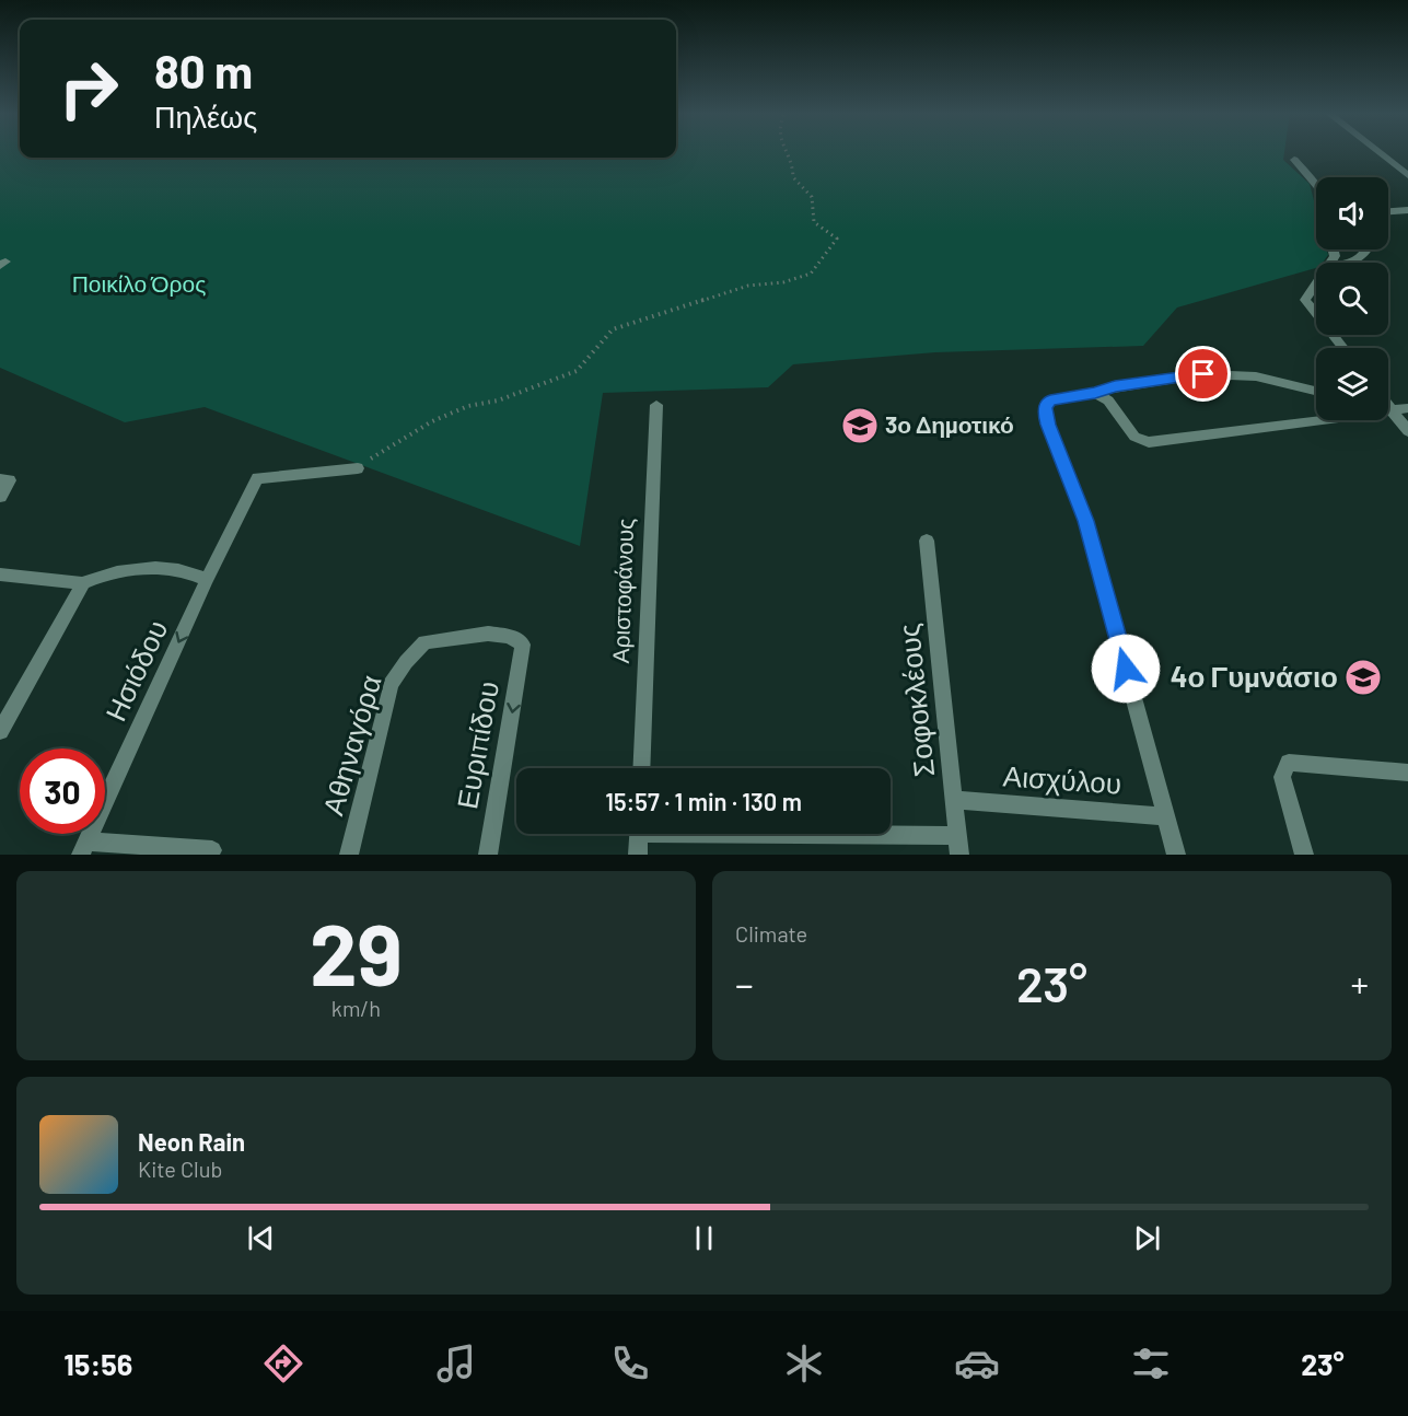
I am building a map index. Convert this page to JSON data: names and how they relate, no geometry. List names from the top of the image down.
{
  "streets": {
    "street": [
      "Αριστοφάνους",
      "Ησιόδου",
      "Σοφοκλέους",
      "Αθηναγόρα",
      "Ευριπίδου",
      "Αισχύλου"
    ]
  },
  "crossings": [
    ["Σοφοκλέους", "Αισχύλου"],
    ["Αθηναγόρα", "Ευριπίδου"]
  ],
  "one_way": ["Ησιόδου", "Ευριπίδου"],
  "parks": ["Ποικίλο Όρος"],
  "places": {
    "school or university": ["3ο Δημοτικό", "4ο Γυμνάσιο"]
  },
  "page": {
    "turn": ["80 m", "Πηλέως"],
    "limit": "30",
    "trip": "15:57 · 1 min · 130 m",
    "tile": [
      ["29", "km/h"],
      "Climate"
    ],
    "heat": ["−", "23°", "+"],
    "song": ["Neon Rain", "Kite Club"],
    "tabs": ["15:56", "23°"]
  }
}
